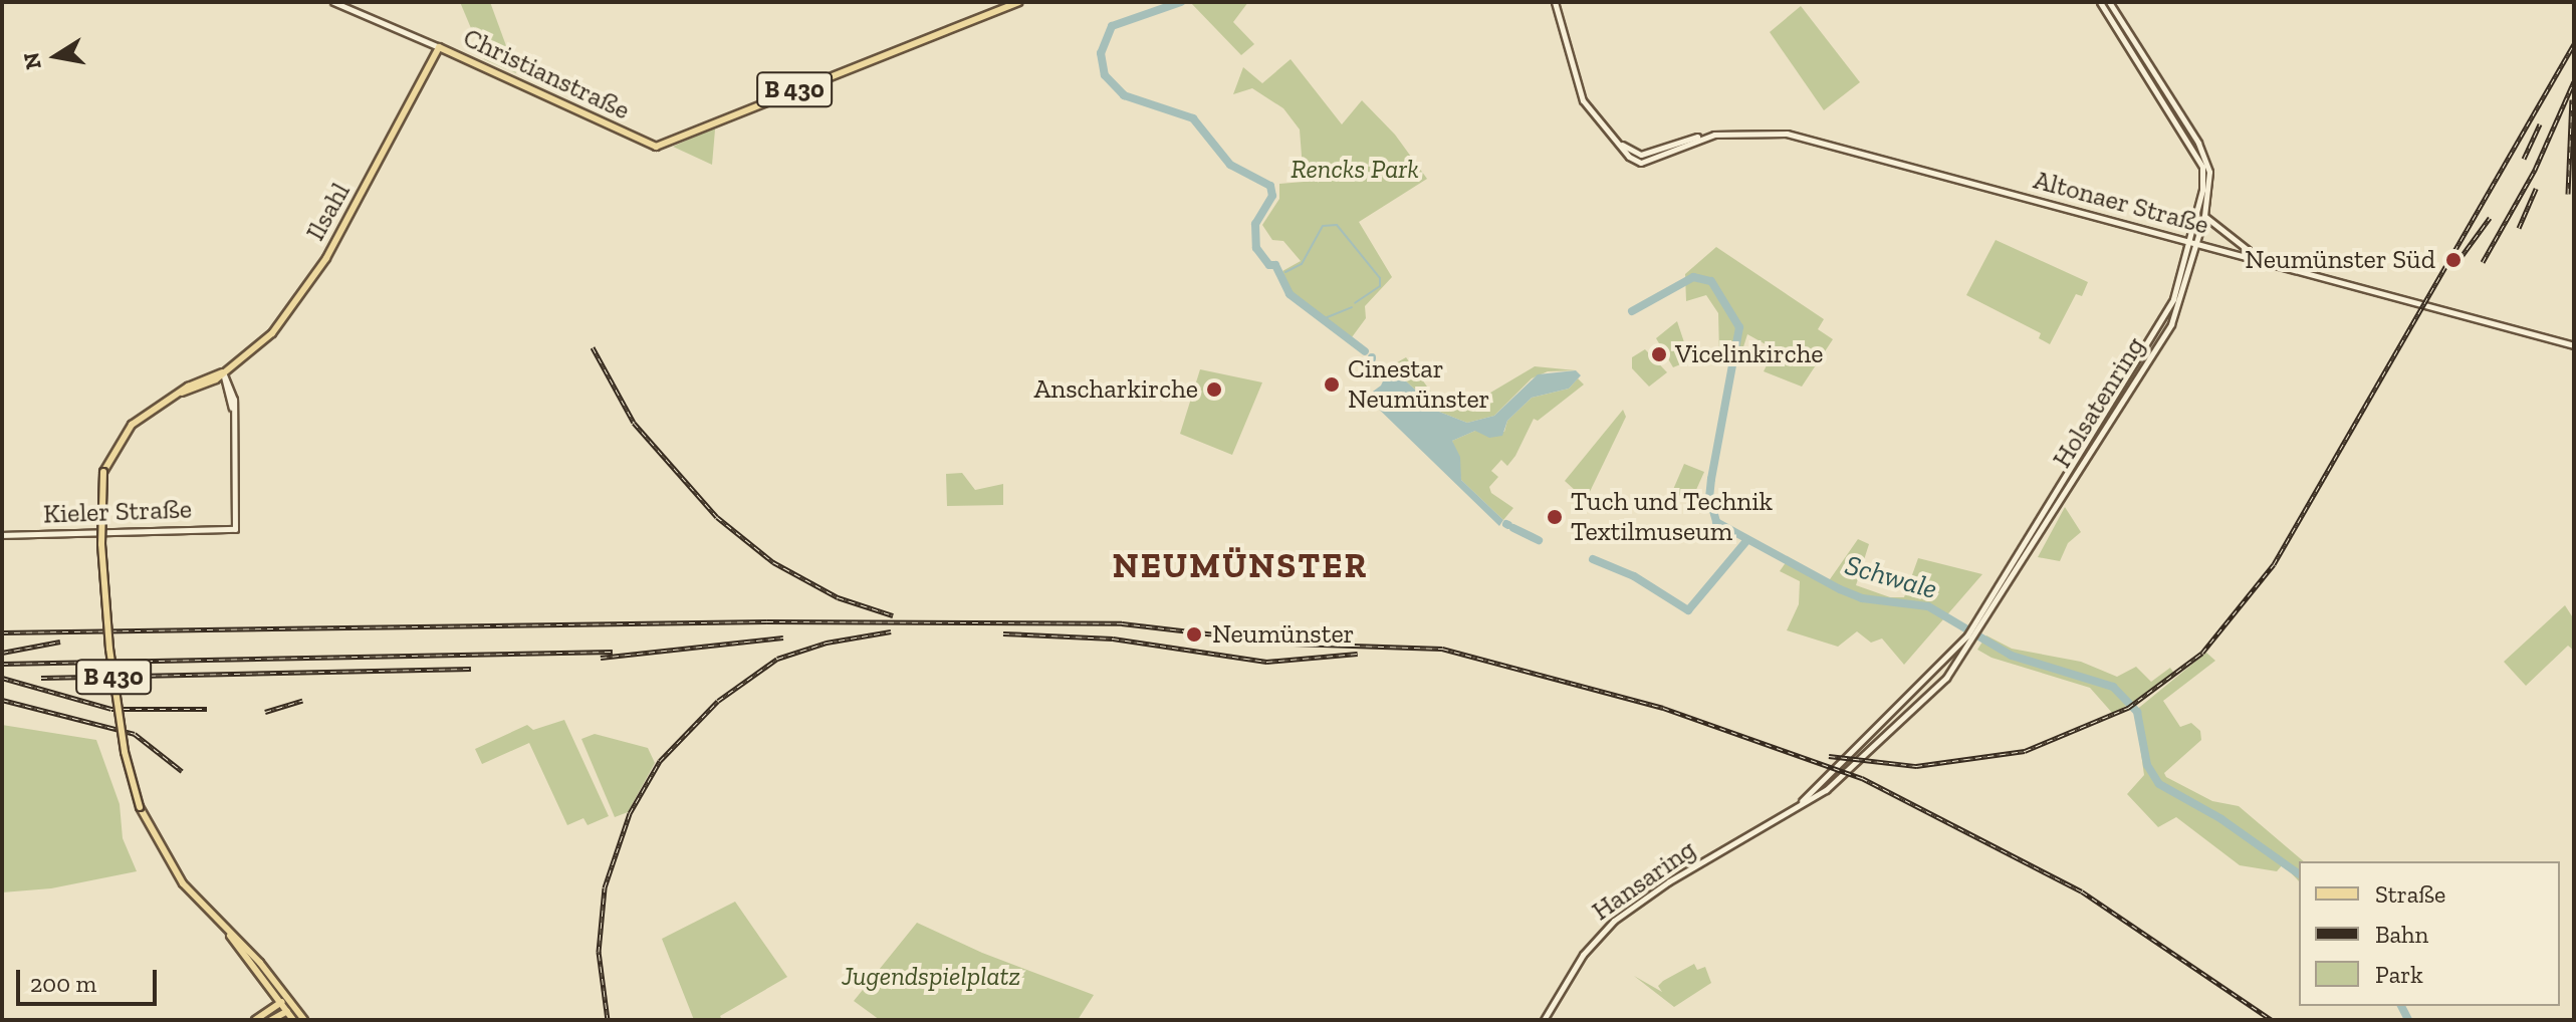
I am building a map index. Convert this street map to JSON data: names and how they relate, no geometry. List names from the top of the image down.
{
  "streets": {
    "main road": [
      "Christianstraße",
      "B 430",
      "Altonaer Straße",
      "Ilsahl",
      "Holsatenring",
      "Kieler Straße",
      "Hansaring"
    ]
  },
  "crossings": [
    ["Christianstraße", "Ilsahl"],
    ["B 430", "Ilsahl"],
    ["Altonaer Straße", "Holsatenring"],
    ["Holsatenring", "Hansaring"]
  ],
  "districts": ["NEUMÜNSTER"],
  "water": ["Schwale"],
  "parks": ["Rencks Park", "Jugendspielplatz"],
  "places": [
    "Neumünster Süd",
    "Vicelinkirche",
    "Cinestar Neumünster",
    "Anscharkirche",
    "Tuch und Technik Textilmuseum",
    "Neumünster"
  ],
  "legend": ["Straße", "Bahn", "Park"],
  "scale_bar": "200 m",
  "north": "left"
}
